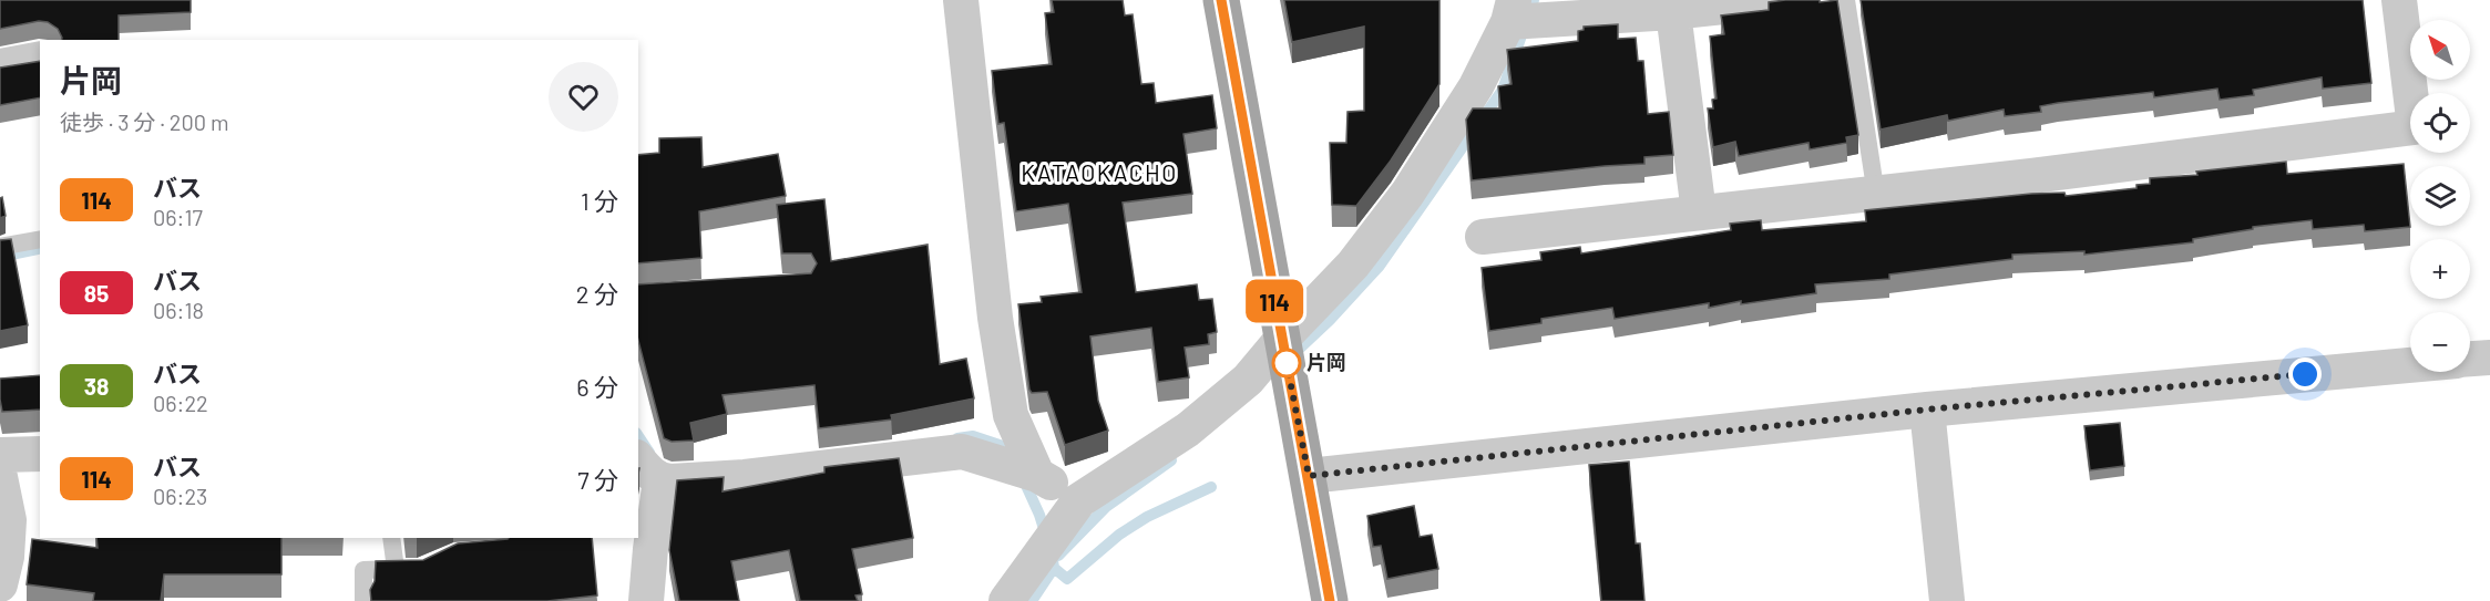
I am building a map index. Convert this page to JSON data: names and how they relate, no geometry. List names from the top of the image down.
{
  "districts": ["KATAOKACHO"],
  "places": ["片岡"],
  "lines": ["bus line 114"],
  "north": "top left",
  "page": {
    "on_map": "114",
    "map_buttons": ["+", "−"],
    "heading": ["片岡", "徒歩 · 3 分 · 200 m"],
    "list": [
      {
        "mark": "114",
        "name": "バス",
        "note": "06:17",
        "value": "1 分"
      },
      {
        "mark": "85",
        "name": "バス",
        "note": "06:18",
        "value": "2 分"
      },
      {
        "mark": "38",
        "name": "バス",
        "note": "06:22",
        "value": "6 分"
      },
      {
        "mark": "114",
        "name": "バス",
        "note": "06:23",
        "value": "7 分"
      }
    ]
  }
}
